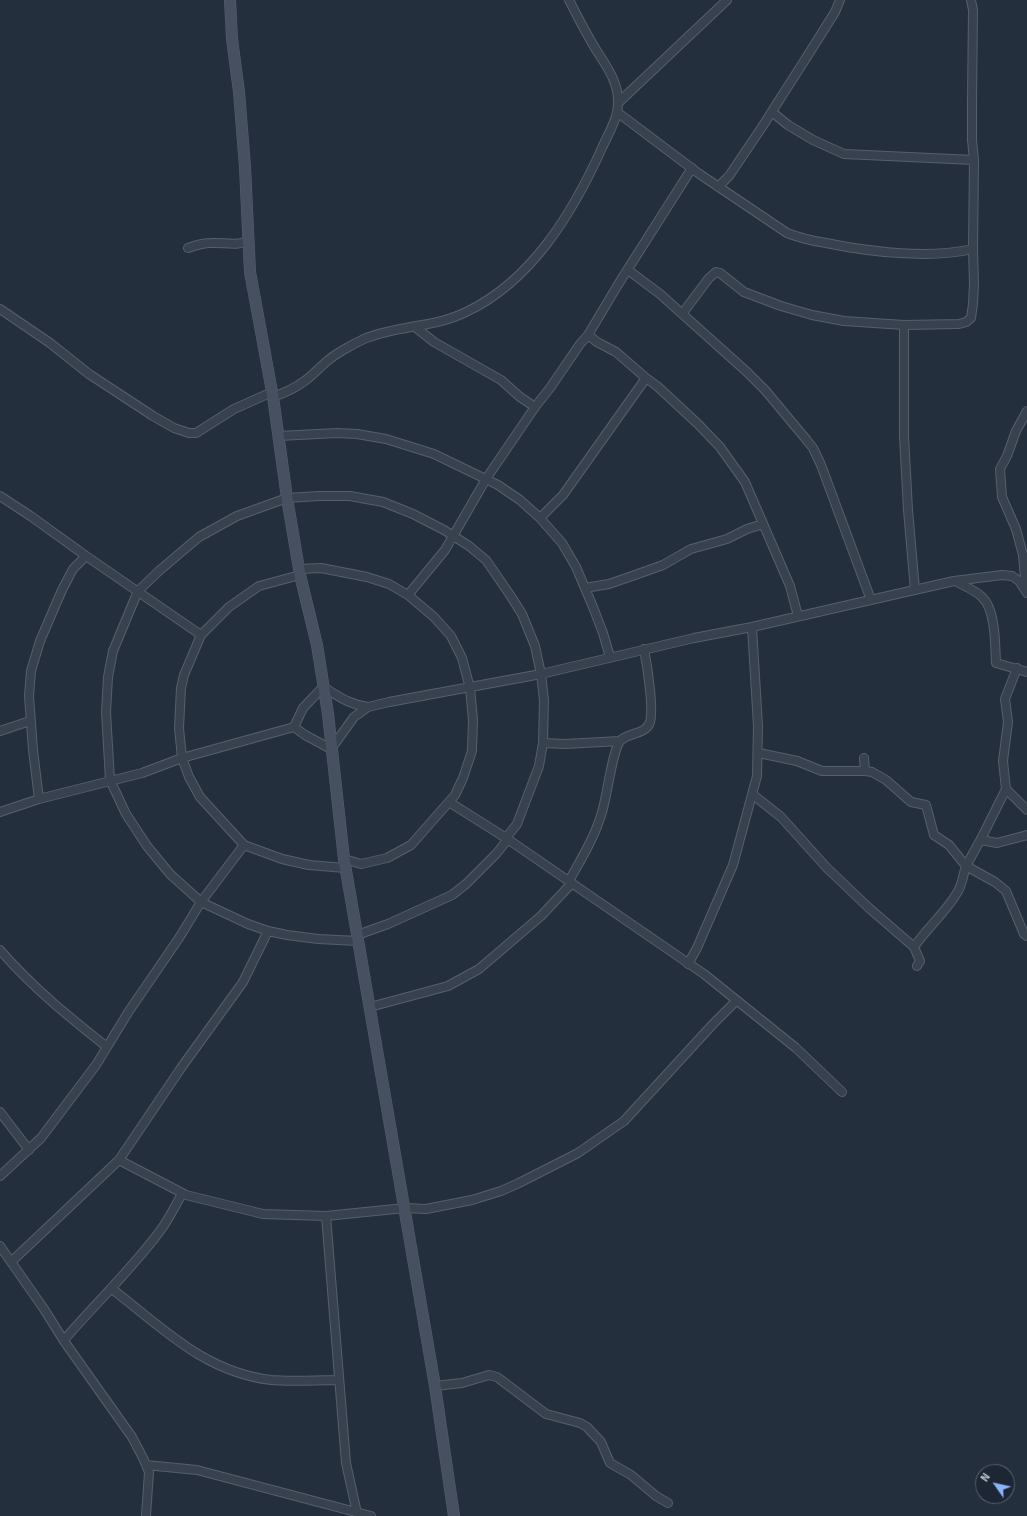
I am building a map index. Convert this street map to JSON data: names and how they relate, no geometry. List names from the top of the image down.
{
  "north": "top left"
}
